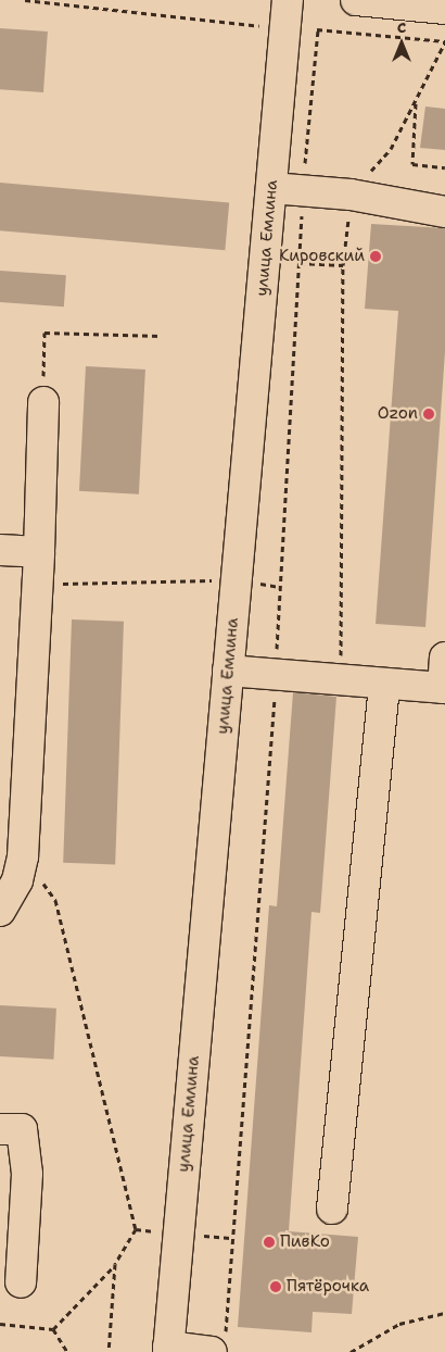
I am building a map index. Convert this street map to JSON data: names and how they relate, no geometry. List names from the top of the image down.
{
  "streets": {
    "street": ["улица Емлина"]
  },
  "places": [
    "Кировский",
    "Ozon",
    "ПивКо",
    "Пятёрочка"
  ],
  "north": "top"
}
